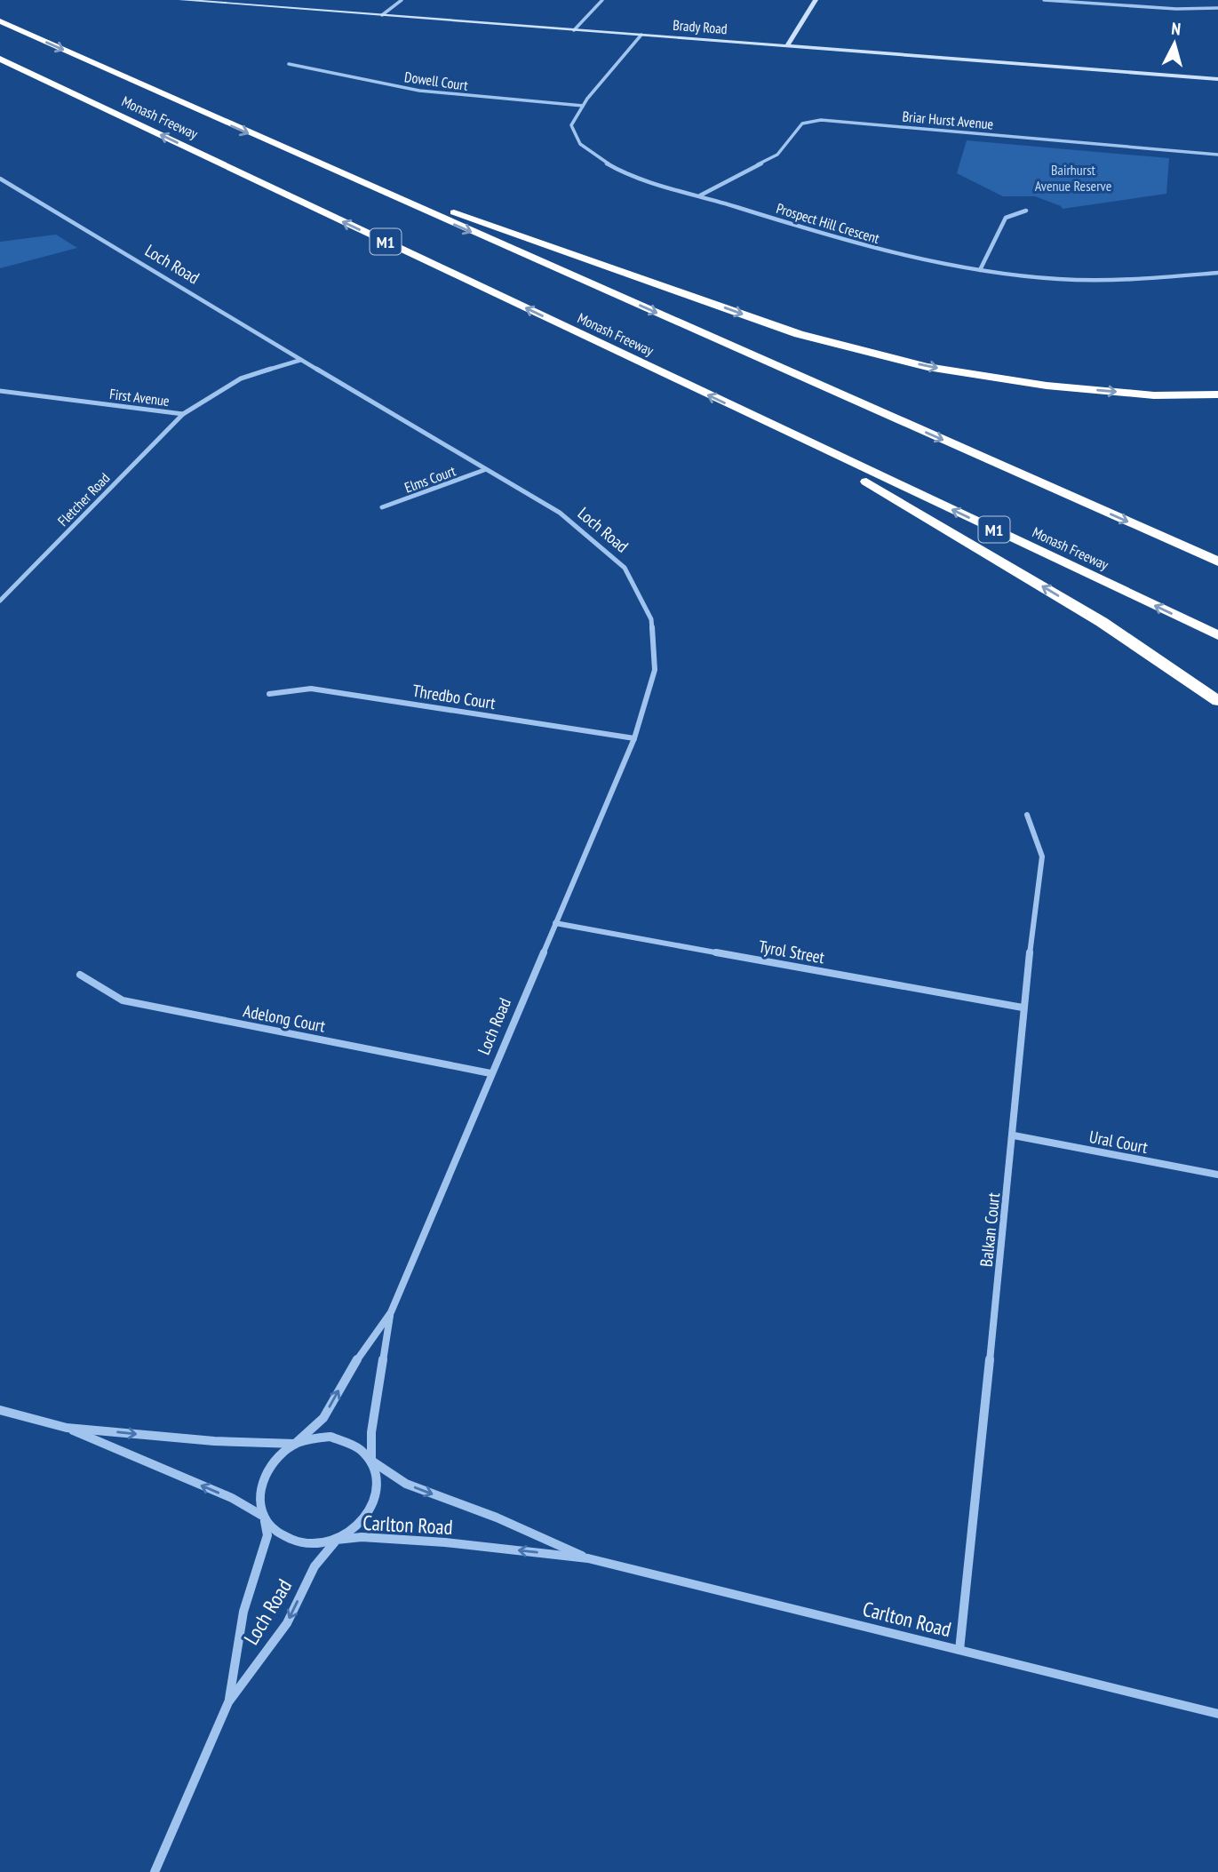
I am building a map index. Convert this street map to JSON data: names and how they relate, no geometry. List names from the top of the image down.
{
  "streets": {
    "highway": ["Monash Freeway", "M1"],
    "main road": ["Brady Road"],
    "street": [
      "Dowell Court",
      "Briar Hurst Avenue",
      "Prospect Hill Crescent",
      "Loch Road",
      "First Avenue",
      "Elms Court",
      "Fletcher Road",
      "Thredbo Court",
      "Tyrol Street",
      "Adelong Court",
      "Ural Court",
      "Balkan Court",
      "Carlton Road"
    ]
  },
  "crossings": [
    ["Brady Road", "Prospect Hill Crescent"],
    ["Dowell Court", "Prospect Hill Crescent"],
    ["Briar Hurst Avenue", "Prospect Hill Crescent"],
    ["Loch Road", "First Avenue"],
    ["Loch Road", "Elms Court"],
    ["Loch Road", "Thredbo Court"],
    ["Loch Road", "Tyrol Street"],
    ["Loch Road", "Adelong Court"],
    ["Loch Road", "Carlton Road"],
    ["First Avenue", "Fletcher Road"],
    ["Tyrol Street", "Balkan Court"],
    ["Ural Court", "Balkan Court"],
    ["Balkan Court", "Carlton Road"]
  ],
  "parks": ["Bairhurst Avenue Reserve"],
  "north": "top"
}
